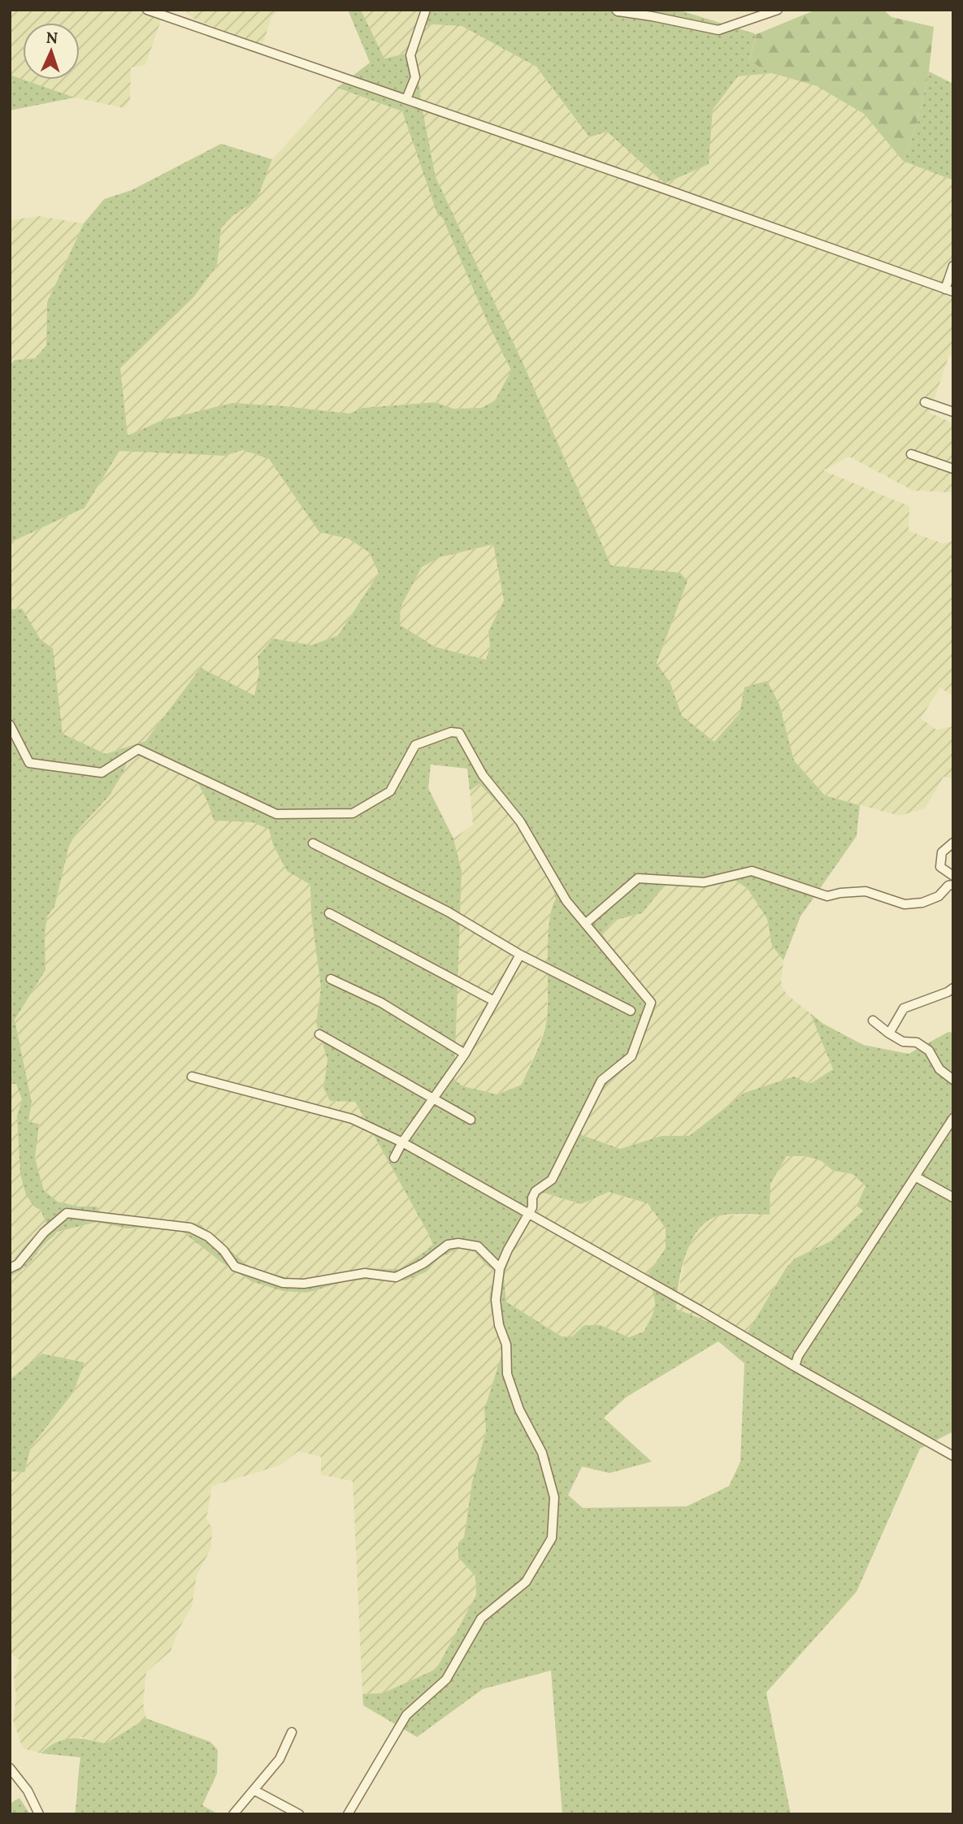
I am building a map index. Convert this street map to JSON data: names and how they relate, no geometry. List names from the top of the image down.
{
  "north": "top"
}
